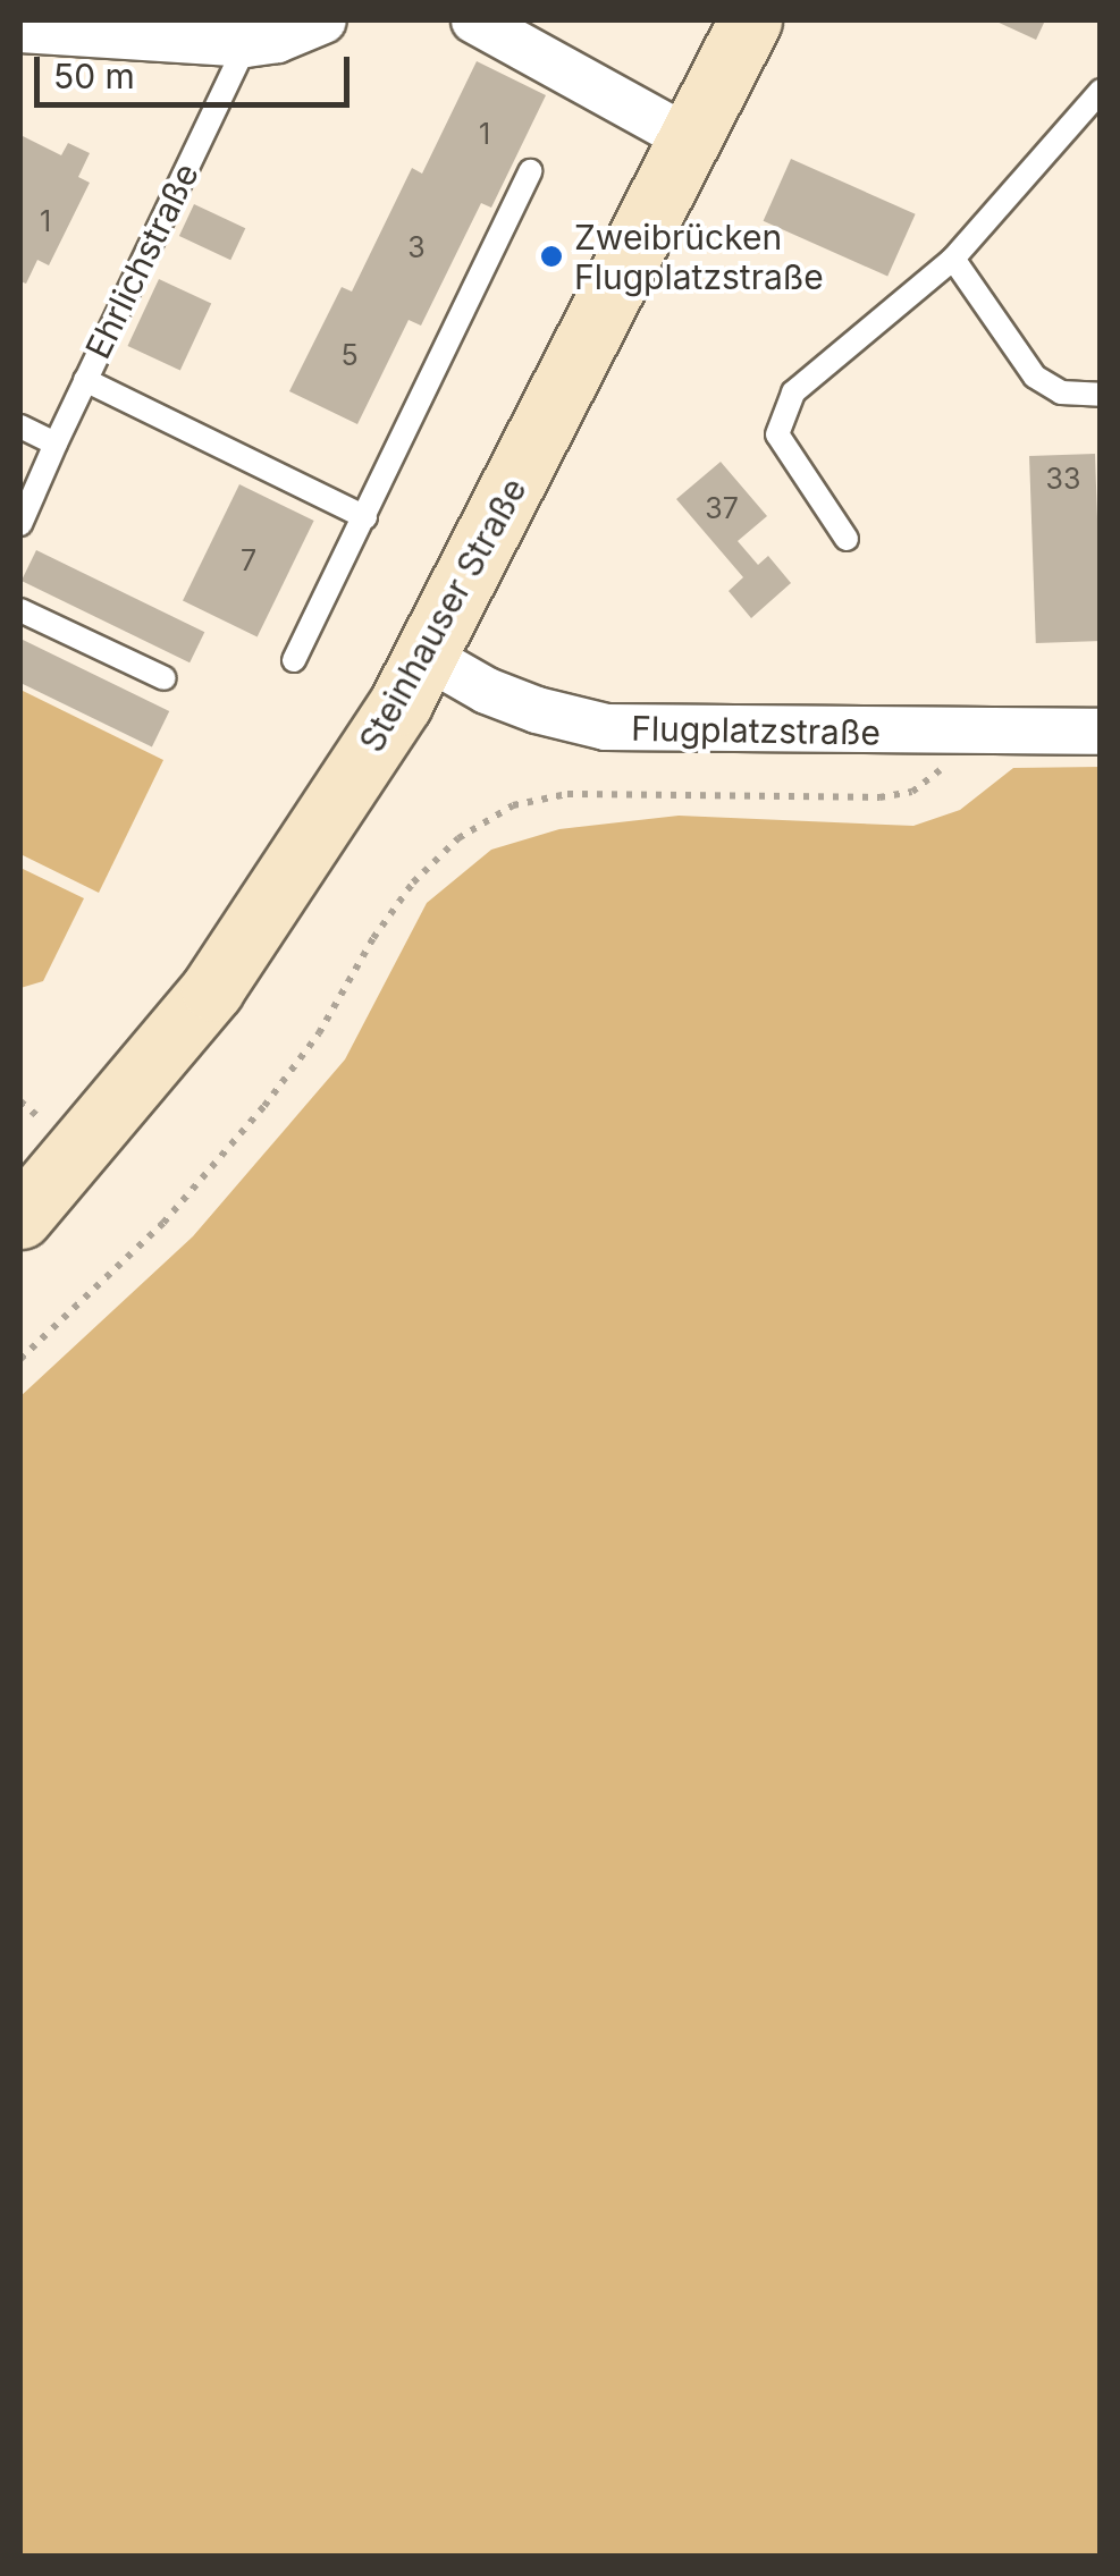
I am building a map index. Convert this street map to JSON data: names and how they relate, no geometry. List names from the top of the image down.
{
  "streets": {
    "main road": ["Steinhauser Straße"],
    "street": ["Flugplatzstraße"],
    "lane": ["Ehrlichstraße"]
  },
  "crossings": [
    ["Steinhauser Straße", "Flugplatzstraße"]
  ],
  "places": ["Zweibrücken Flugplatzstraße"],
  "house_numbers": [
    "1",
    "1",
    "3",
    "5",
    "33",
    "37",
    "7"
  ],
  "scale_bar": "50 m"
}
